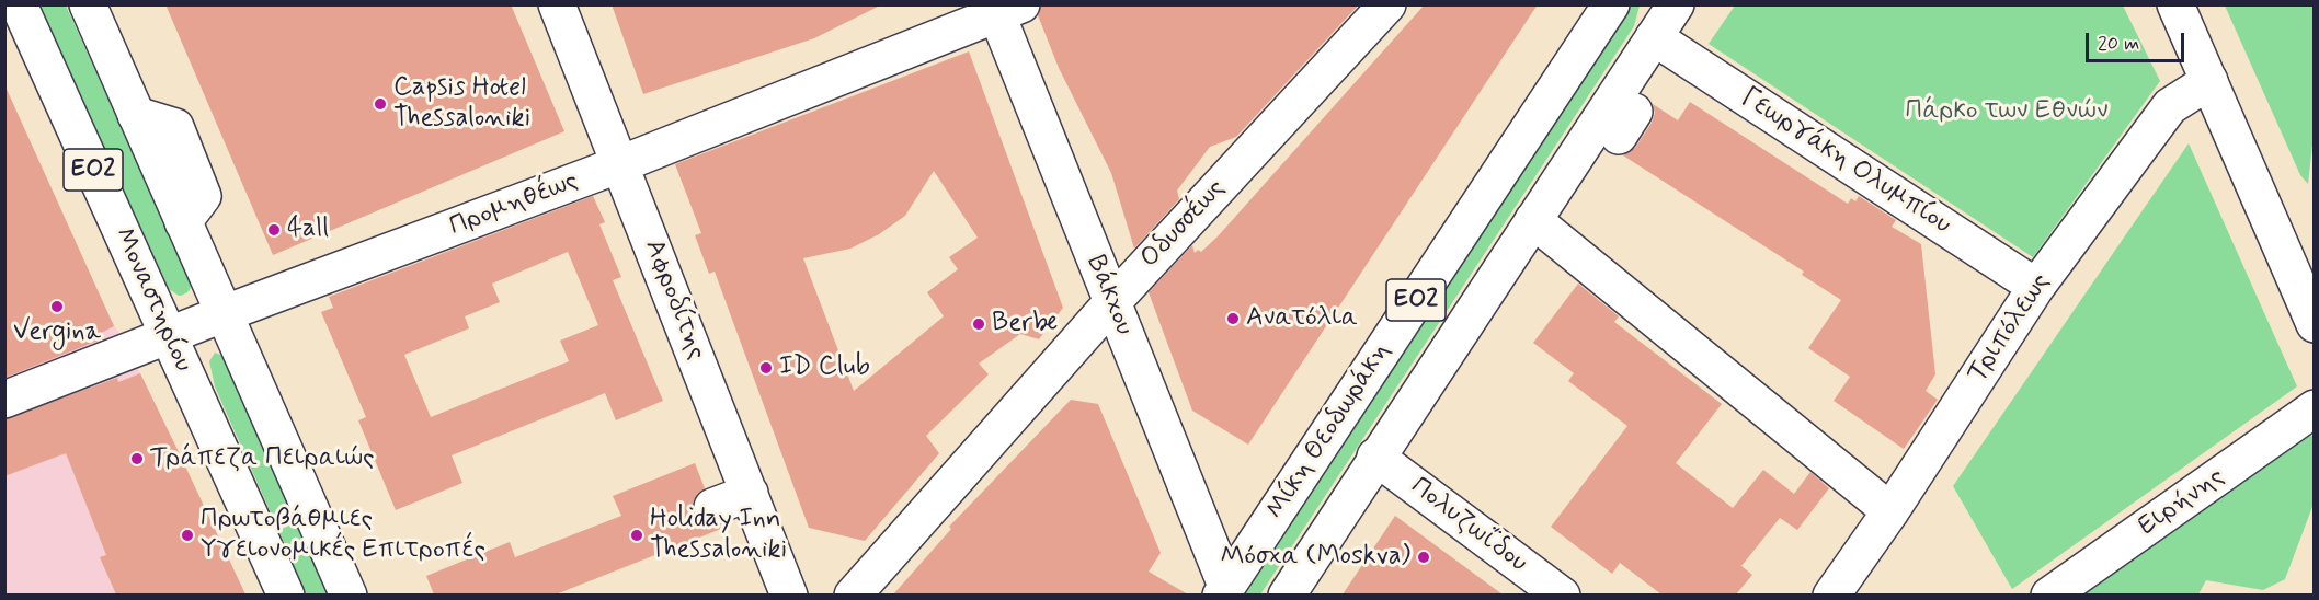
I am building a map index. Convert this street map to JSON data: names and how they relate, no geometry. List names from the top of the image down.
{
  "streets": {
    "main road": [
      "Γεωργάκη Ολυμπίου",
      "ΕΟ2",
      "Προμηθέως",
      "Οδυσσέως",
      "Βάκχου",
      "Μοναστηρίου",
      "Αφροδίτης",
      "Τριπόλεως",
      "Μίκη Θεοδωράκη",
      "Ειρήνης",
      "Πολυζωΐδου"
    ]
  },
  "crossings": [
    ["Γεωργάκη Ολυμπίου", "Τριπόλεως"],
    ["Γεωργάκη Ολυμπίου", "Μίκη Θεοδωράκη"],
    ["ΕΟ2", "Προμηθέως"],
    ["Προμηθέως", "Βάκχου"],
    ["Προμηθέως", "Μοναστηρίου"],
    ["Προμηθέως", "Αφροδίτης"],
    ["Οδυσσέως", "Βάκχου"],
    ["Βάκχου", "Μίκη Θεοδωράκη"],
    ["Μίκη Θεοδωράκη", "Πολυζωΐδου"]
  ],
  "parks": ["Πάρκο των Εθνών"],
  "places": [
    "Capsis Hotel Thessaloniki",
    "4all",
    "Vergina",
    "Ανατόλια",
    "Berbe",
    "ID Club",
    "Τράπεζα Πειραιώς",
    "Πρωτοβάθμιες Υγειονομικές Επιτροπές",
    "Holiday Inn Thessaloniki",
    "Μόσχα (Moskva)"
  ],
  "scale_bar": "20 m"
}
